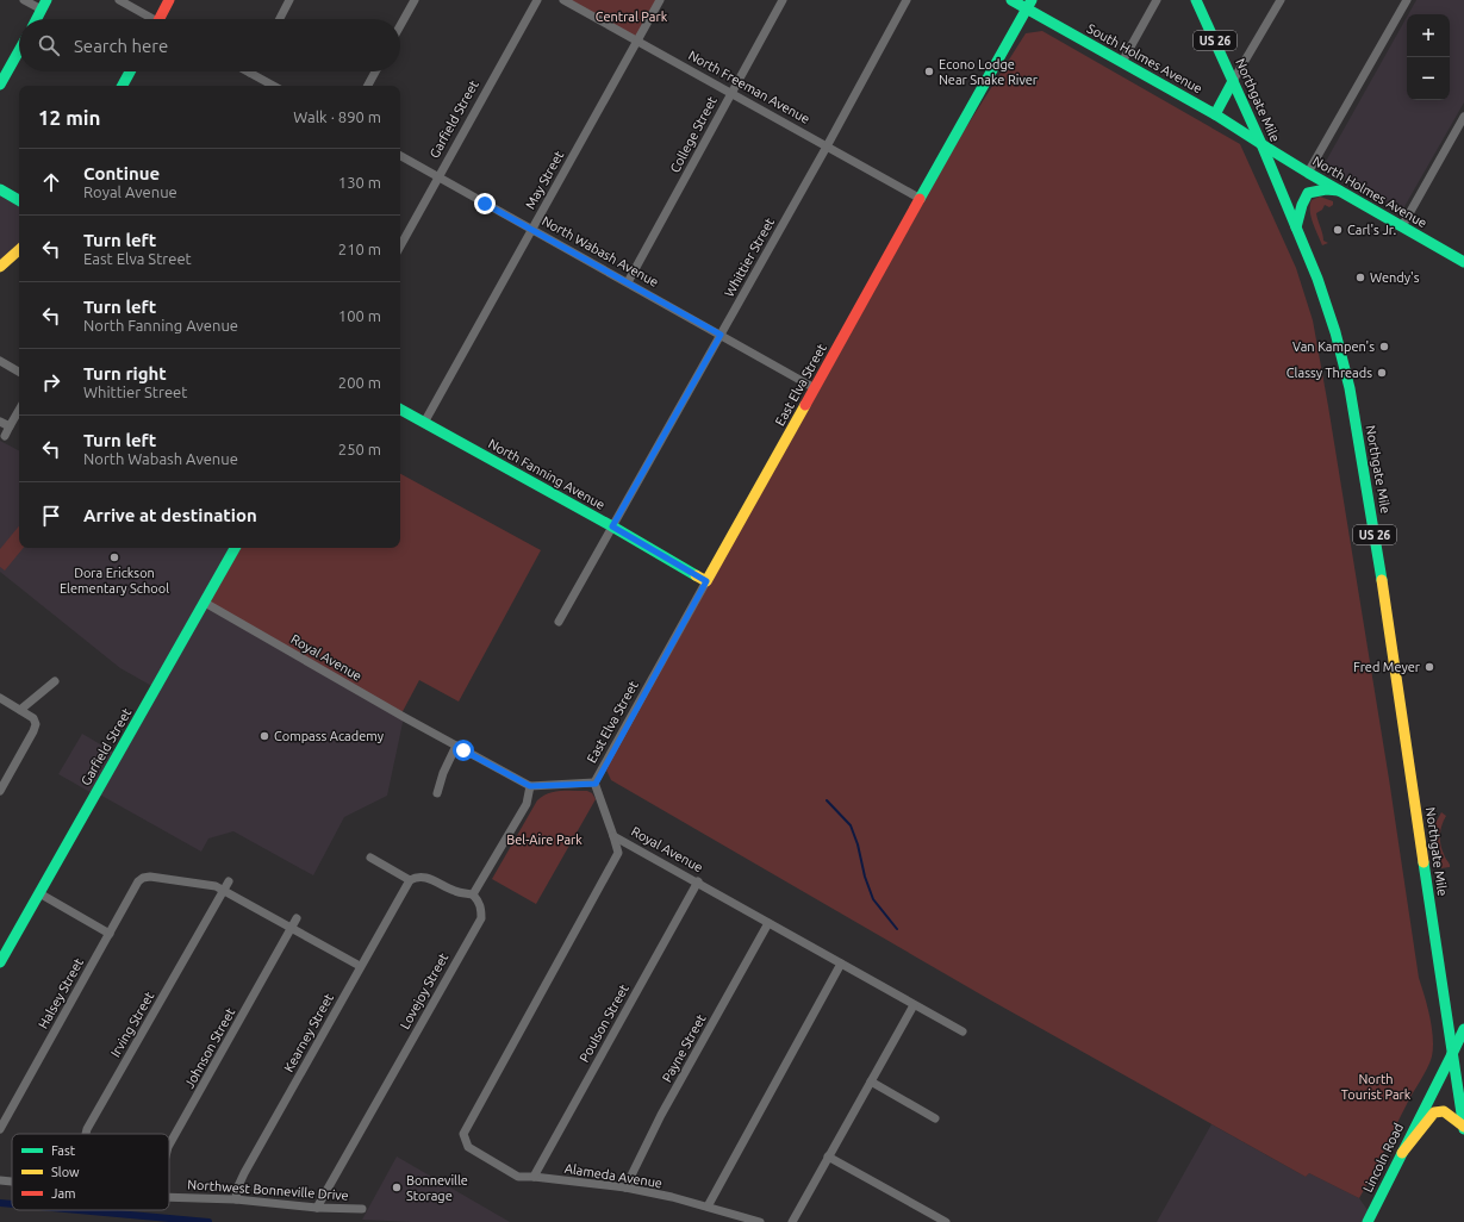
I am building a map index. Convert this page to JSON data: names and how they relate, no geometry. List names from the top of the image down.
{
  "streets": {
    "main road": [
      "US 26",
      "South Holmes Avenue",
      "Northgate Mile",
      "Garfield Street",
      "North Holmes Avenue",
      "East Elva Street",
      "North Fanning Avenue",
      "Lincoln Road"
    ],
    "street": [
      "North Freeman Avenue",
      "College Street",
      "May Street",
      "North Wabash Avenue",
      "Whittier Street",
      "Royal Avenue",
      "Lovejoy Street",
      "Halsey Street",
      "Poulson Street",
      "Irving Street",
      "Kearney Street",
      "Johnson Street",
      "Payne Street",
      "Alameda Avenue",
      "Northwest Bonneville Drive"
    ]
  },
  "crossings": [
    ["US 26", "Northgate Mile"],
    ["US 26", "Lincoln Road"],
    ["South Holmes Avenue", "Northgate Mile"],
    ["South Holmes Avenue", "North Holmes Avenue"],
    ["South Holmes Avenue", "East Elva Street"],
    ["North Freeman Avenue", "College Street"],
    ["North Freeman Avenue", "May Street"],
    ["North Freeman Avenue", "Whittier Street"],
    ["North Freeman Avenue", "East Elva Street"],
    ["Northgate Mile", "North Holmes Avenue"],
    ["Northgate Mile", "Lincoln Road"],
    ["Garfield Street", "North Wabash Avenue"],
    ["Garfield Street", "Royal Avenue"],
    ["College Street", "North Wabash Avenue"],
    ["May Street", "North Wabash Avenue"],
    ["May Street", "North Fanning Avenue"],
    ["North Wabash Avenue", "Whittier Street"],
    ["North Wabash Avenue", "East Elva Street"],
    ["Whittier Street", "North Fanning Avenue"],
    ["East Elva Street", "North Fanning Avenue"],
    ["East Elva Street", "Royal Avenue"],
    ["Royal Avenue", "Poulson Street"],
    ["Royal Avenue", "Payne Street"],
    ["Royal Avenue", "Alameda Avenue"],
    ["Lovejoy Street", "Northwest Bonneville Drive"],
    ["Halsey Street", "Irving Street"],
    ["Poulson Street", "Alameda Avenue"],
    ["Kearney Street", "Northwest Bonneville Drive"],
    ["Payne Street", "Alameda Avenue"]
  ],
  "parks": ["Central Park", "Bel-Aire Park", "North Tourist Park"],
  "places": [
    "Econo Lodge Near Snake River",
    "Carl's Jr.",
    "Wendy's",
    "Van Kampen's",
    "Classy Threads",
    "Dora Erickson Elementary School",
    "Fred Meyer",
    "Compass Academy",
    "Bonneville Storage"
  ],
  "legend": ["Fast", "Slow", "Jam"],
  "page": {
    "map_buttons": ["+", "−"],
    "search": "Search here",
    "heading": ["12 min", "Walk · 890 m"],
    "list": [
      ["Continue", "Royal Avenue", "130 m"],
      ["Turn left", "East Elva Street", "210 m"],
      ["Turn left", "North Fanning Avenue", "100 m"],
      ["Turn right", "Whittier Street", "200 m"],
      ["Turn left", "North Wabash Avenue", "250 m"],
      "Arrive at destination"
    ]
  }
}
